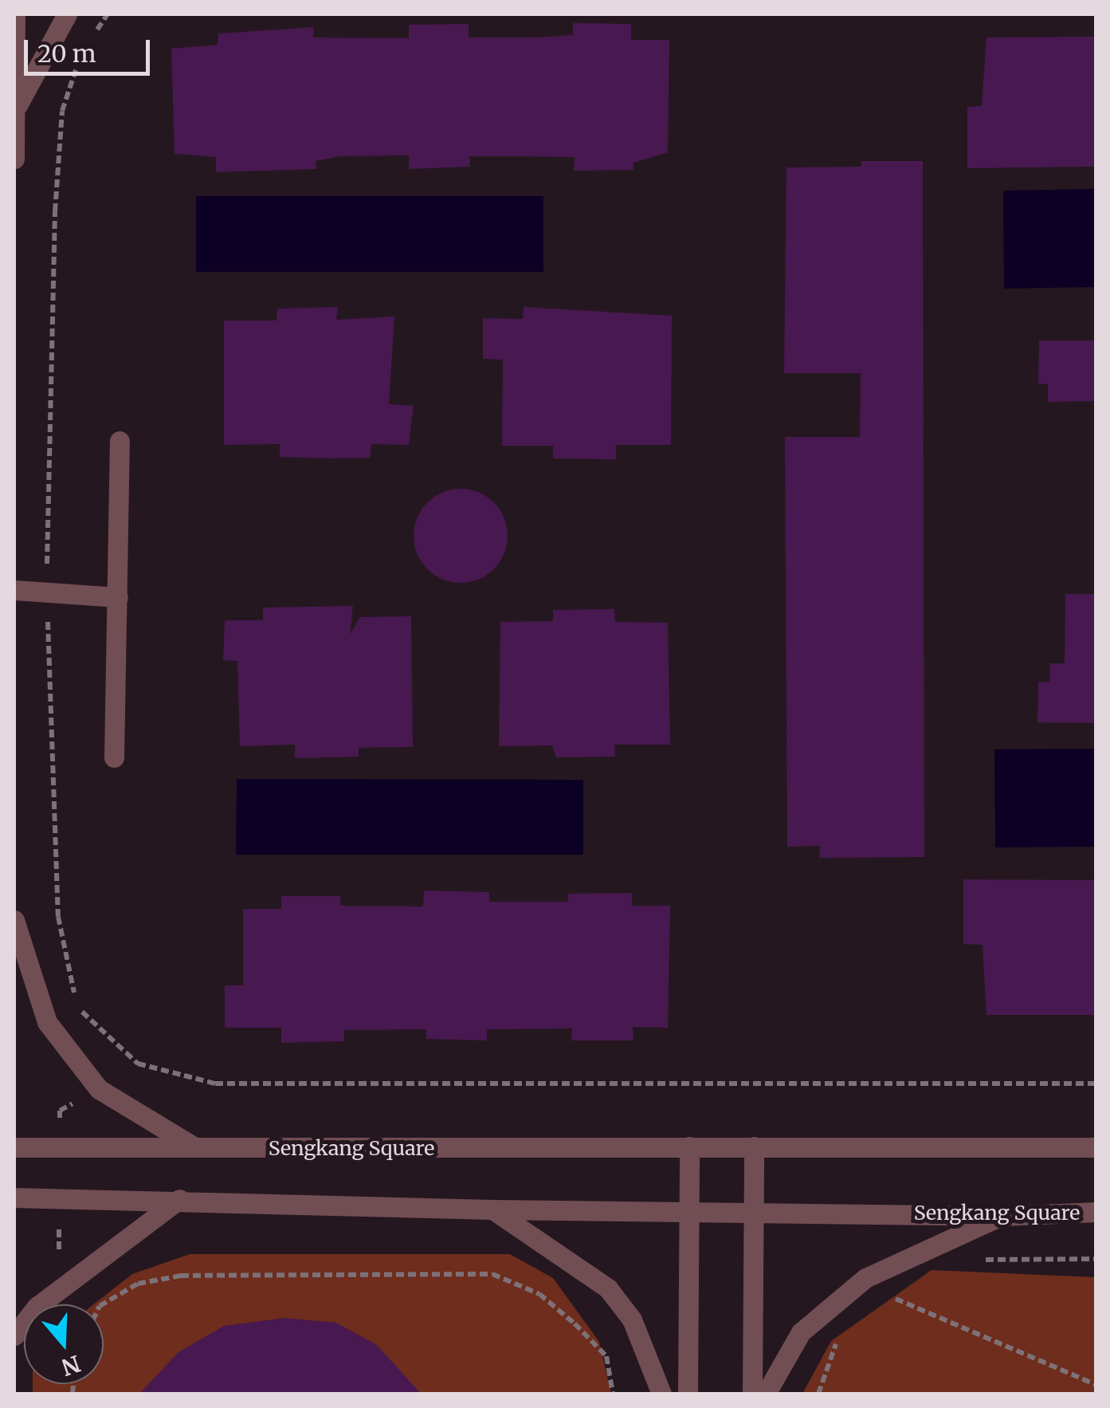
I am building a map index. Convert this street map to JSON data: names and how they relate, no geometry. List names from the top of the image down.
{
  "streets": {
    "street": ["Sengkang Square"]
  },
  "scale_bar": "20 m",
  "north": "bottom"
}
